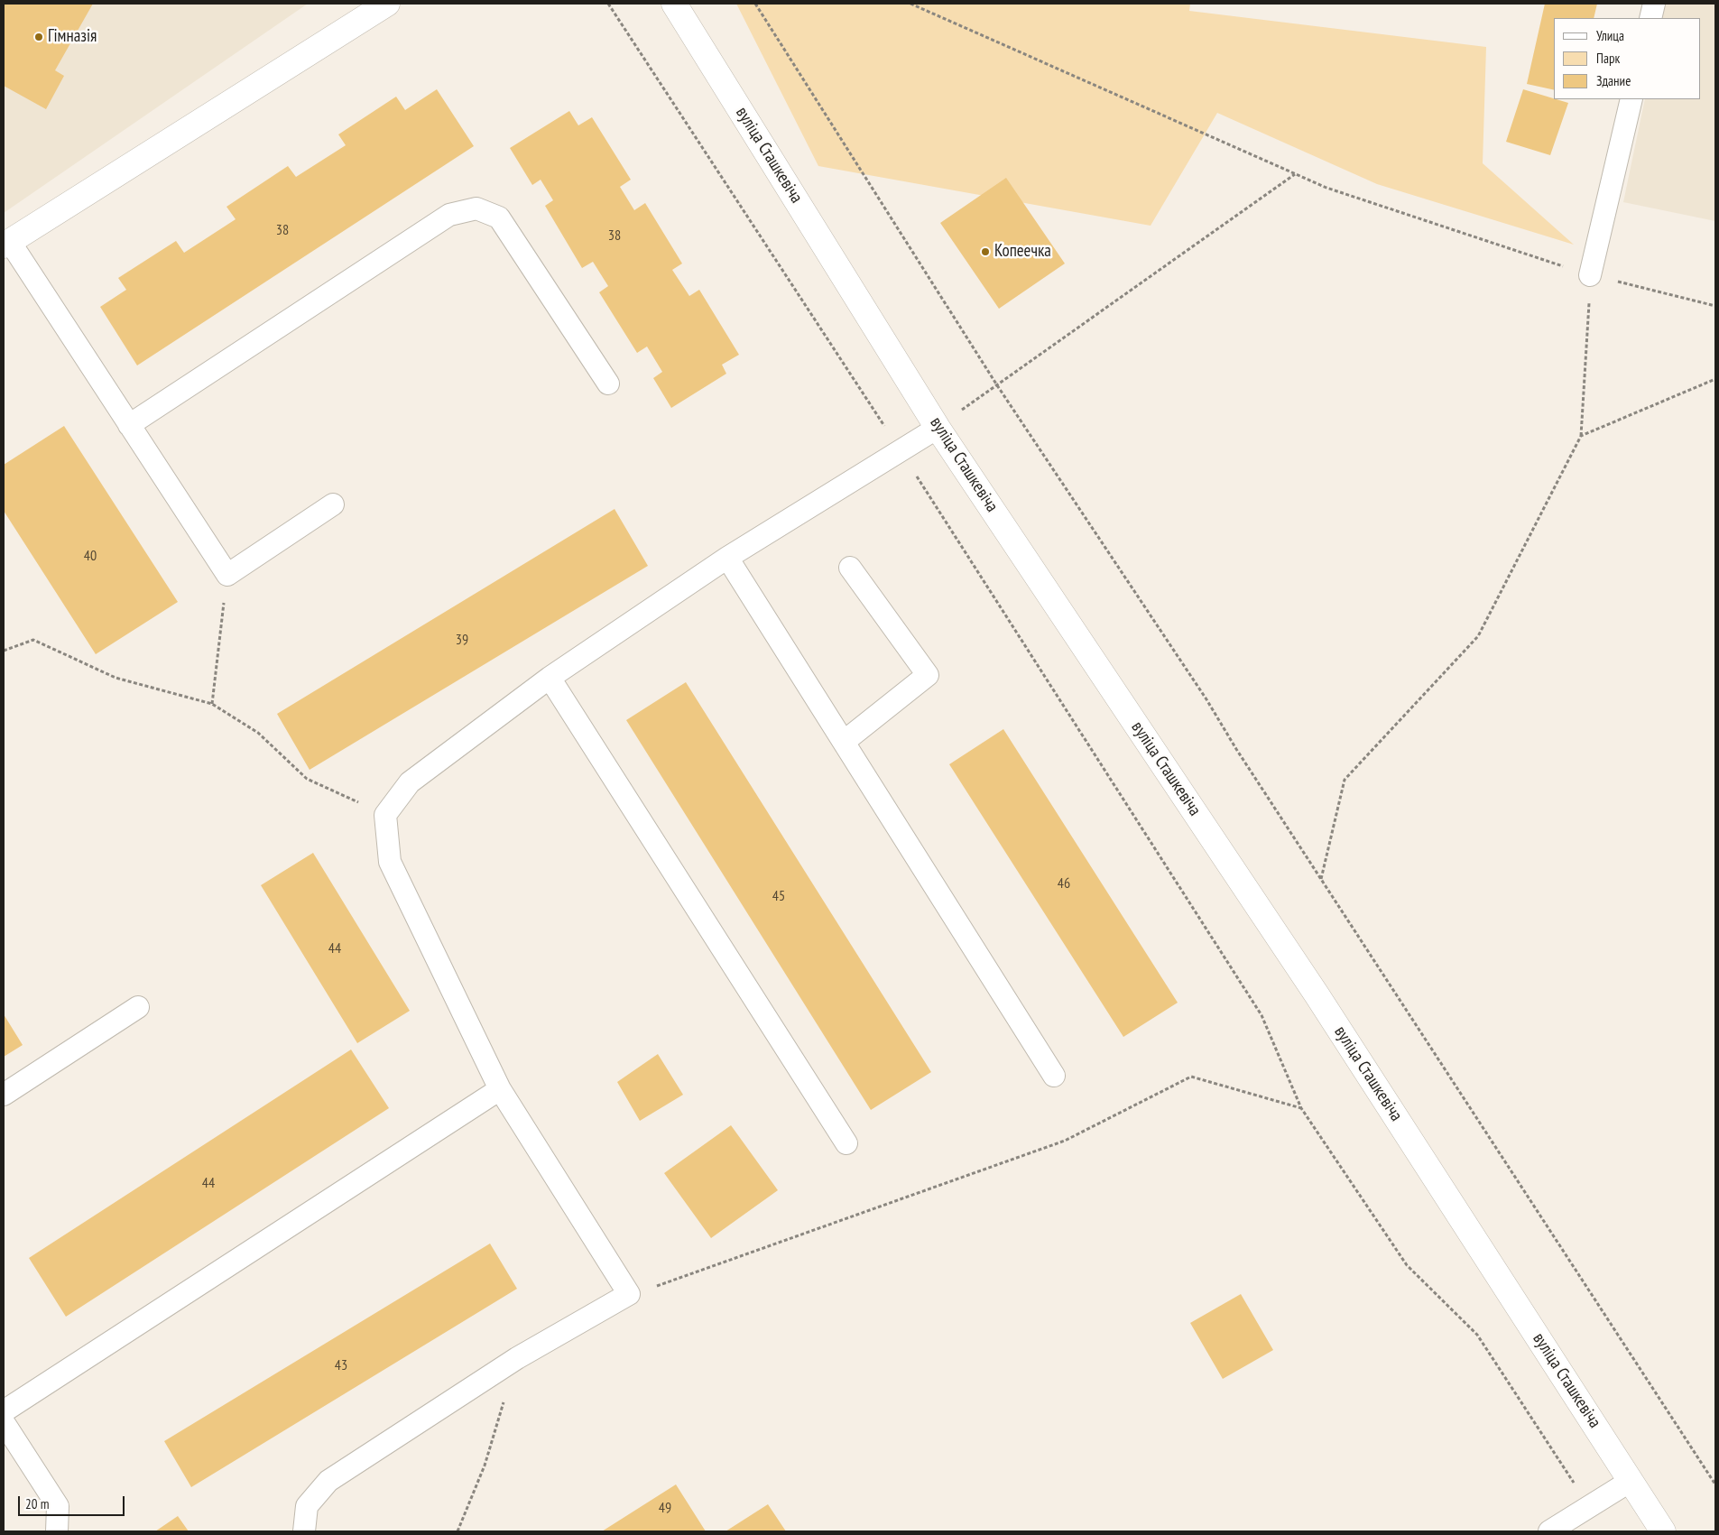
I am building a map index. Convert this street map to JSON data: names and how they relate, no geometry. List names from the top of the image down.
{
  "streets": {
    "street": ["вуліца Сташкевіча"]
  },
  "places": ["Гімназія", "Копеечка"],
  "house_numbers": [
    "38",
    "38",
    "40",
    "39",
    "46",
    "45",
    "44",
    "44",
    "43",
    "49"
  ],
  "legend": ["Улица", "Парк", "Здание"],
  "scale_bar": "20 m"
}
